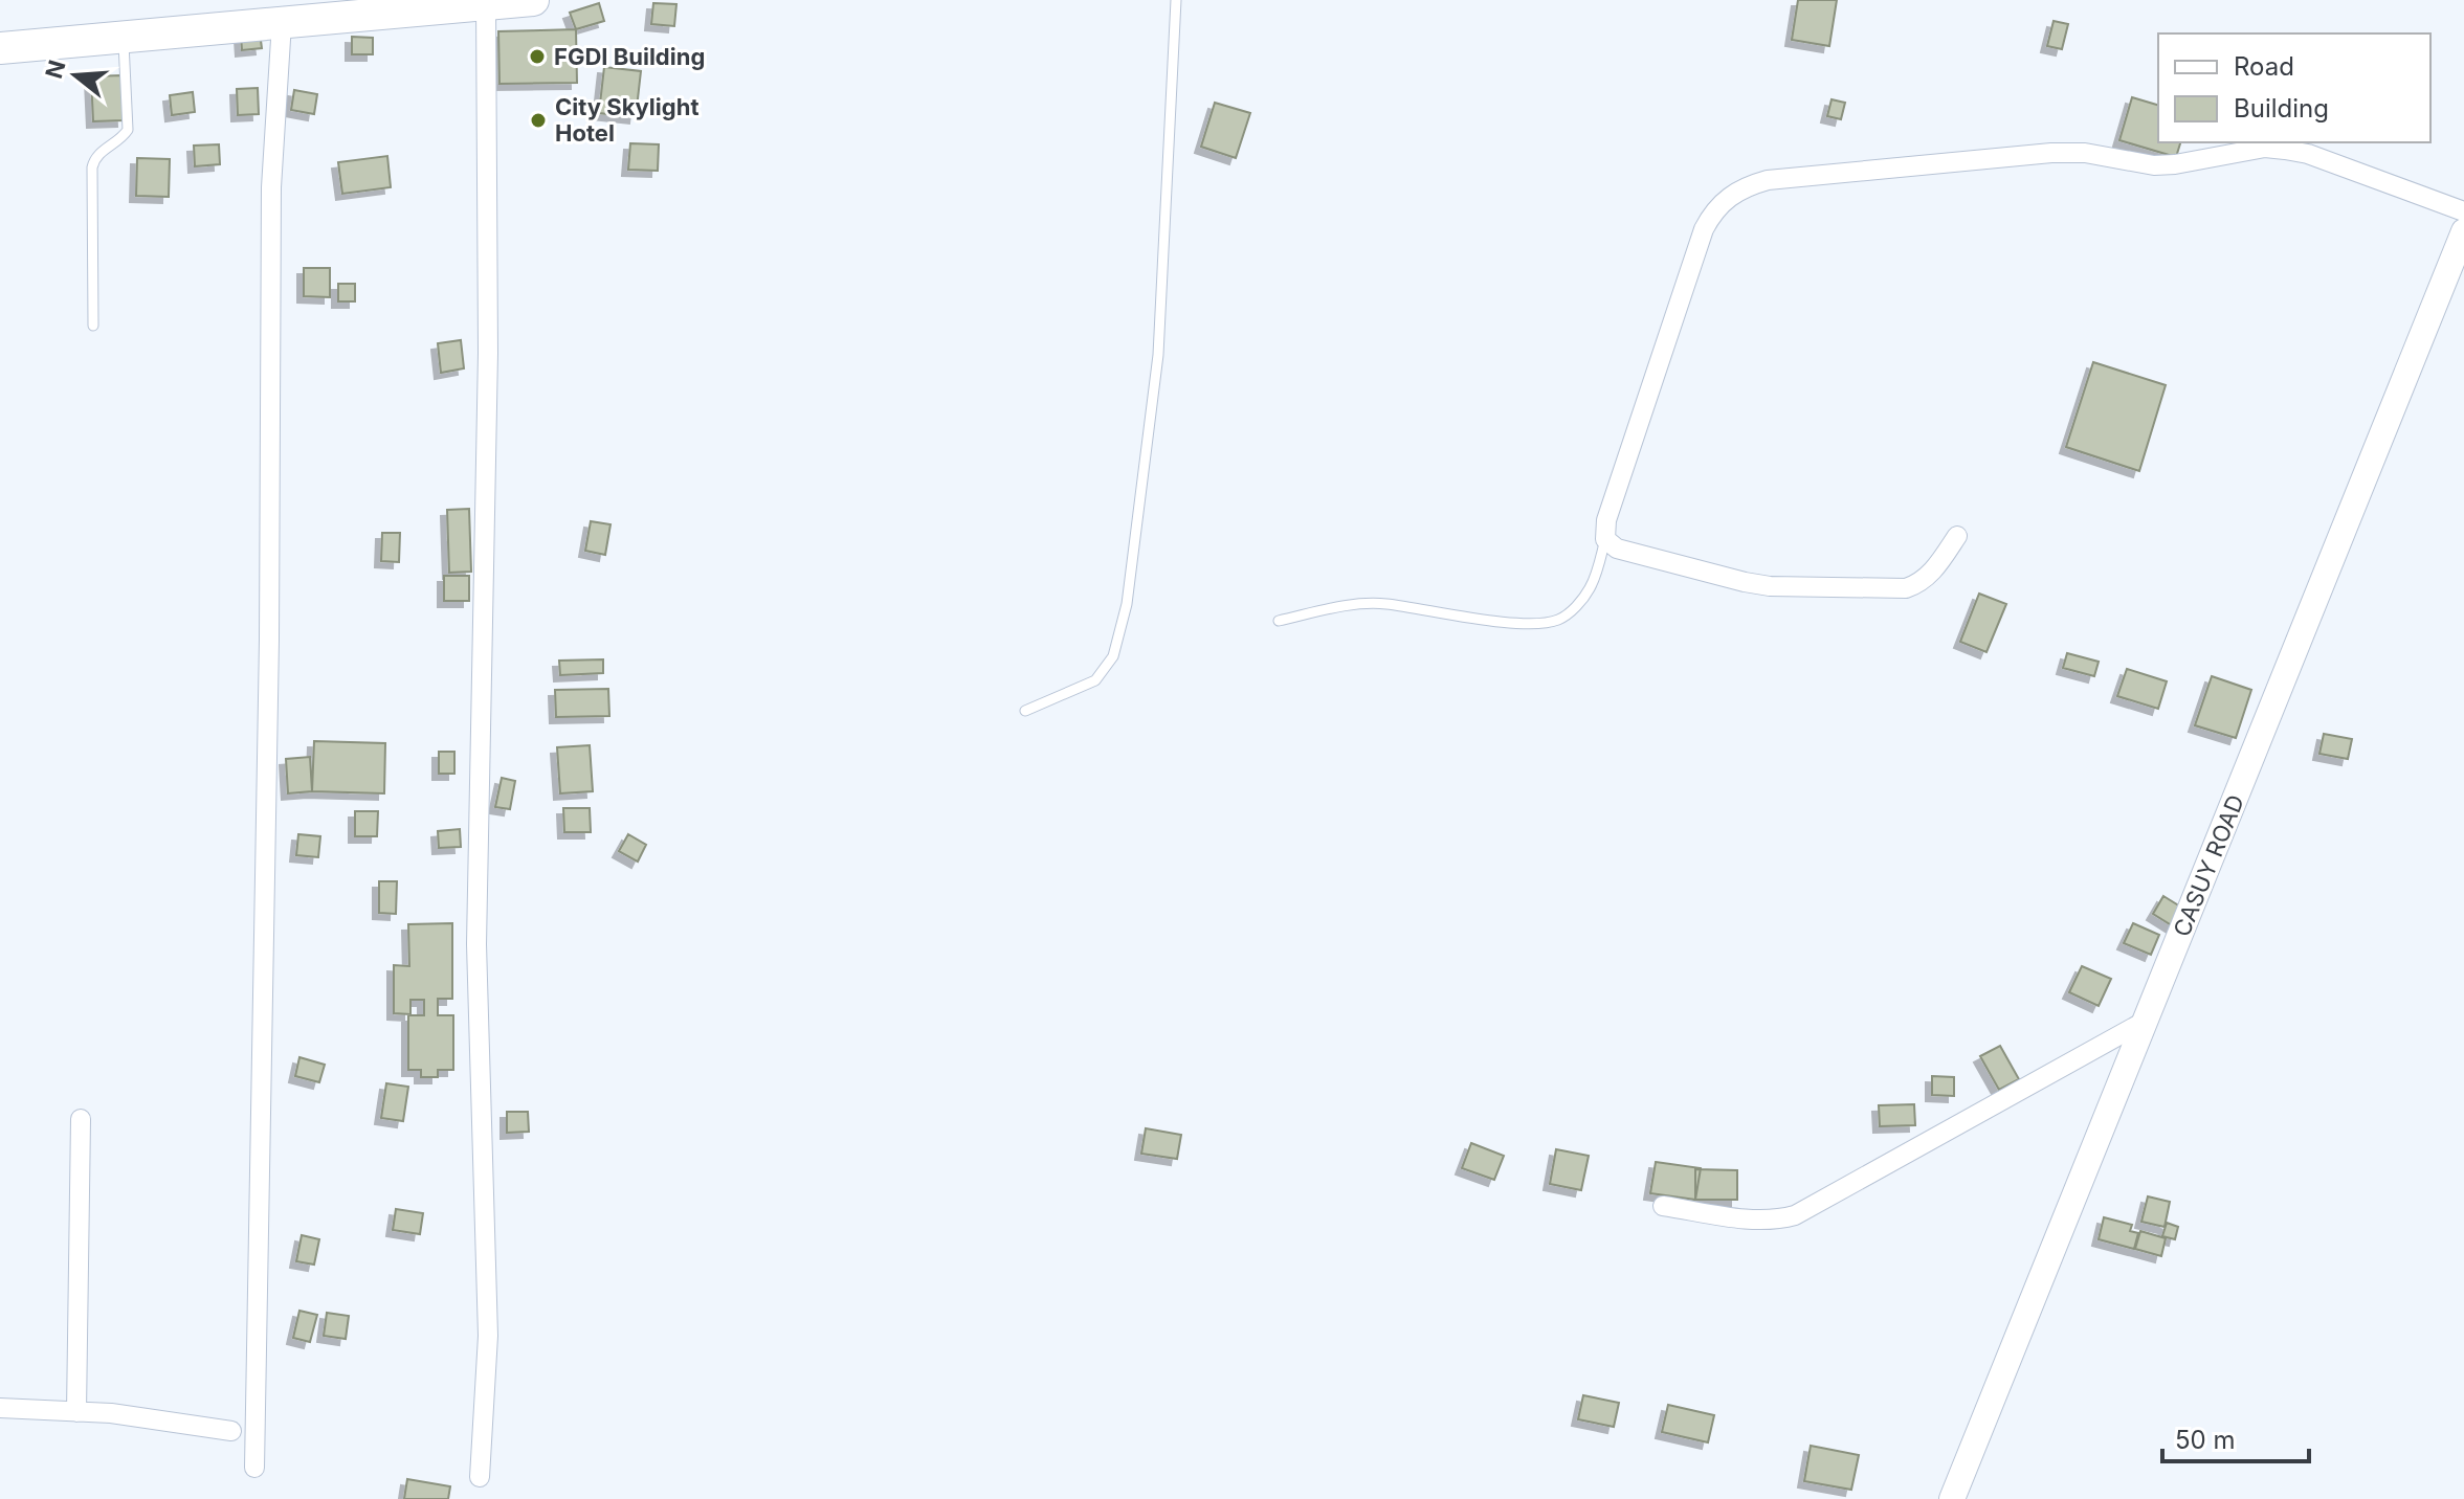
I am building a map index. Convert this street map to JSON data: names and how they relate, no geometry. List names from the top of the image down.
{
  "streets": {
    "street": ["CASUY ROAD"]
  },
  "places": ["FGDI Building", "City Skylight Hotel"],
  "legend": ["Road", "Building"],
  "scale_bar": "50 m",
  "north": "left"
}
